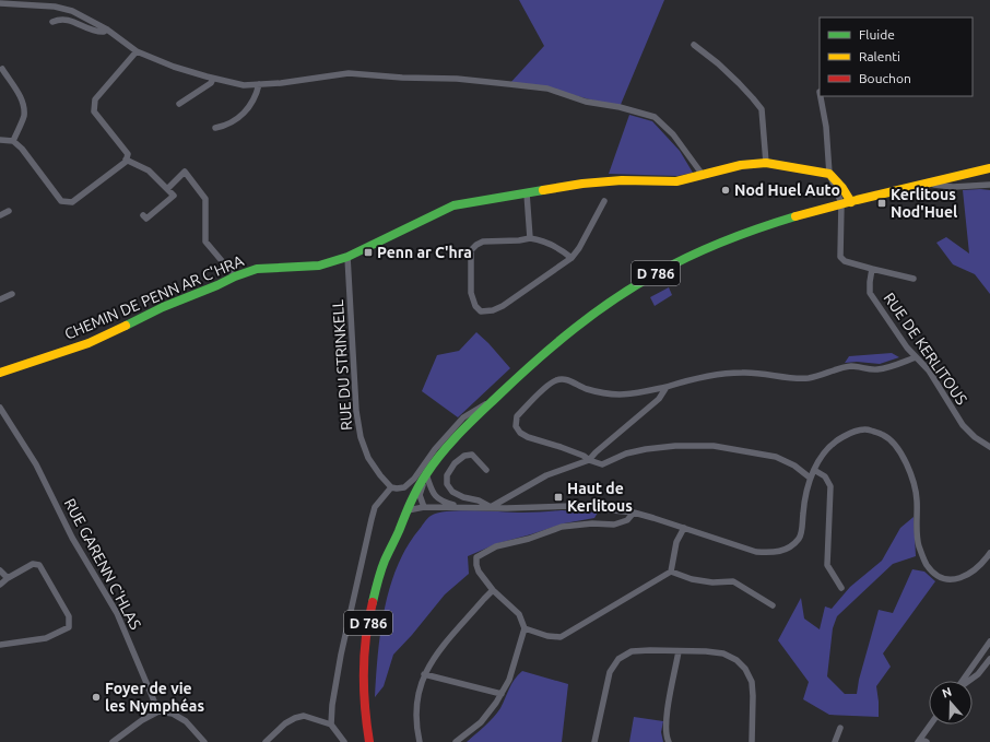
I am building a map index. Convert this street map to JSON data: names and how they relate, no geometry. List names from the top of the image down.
{
  "streets": {
    "main road": ["D 786", "CHEMIN DE PENN AR C'HRA"],
    "street": ["RUE DE KERLITOUS", "RUE DU STRINKELL", "RUE GARENN C'HLAS"]
  },
  "crossings": [
    ["CHEMIN DE PENN AR C'HRA", "RUE DU STRINKELL"]
  ],
  "places": {
    "other": ["Nod Huel Auto", "Foyer de vie les Nymphéas"],
    "transit": ["Kerlitous Nod'Huel", "Penn ar C'hra", "Haut de Kerlitous"]
  },
  "legend": ["Fluide", "Ralenti", "Bouchon"],
  "north": "top"
}
